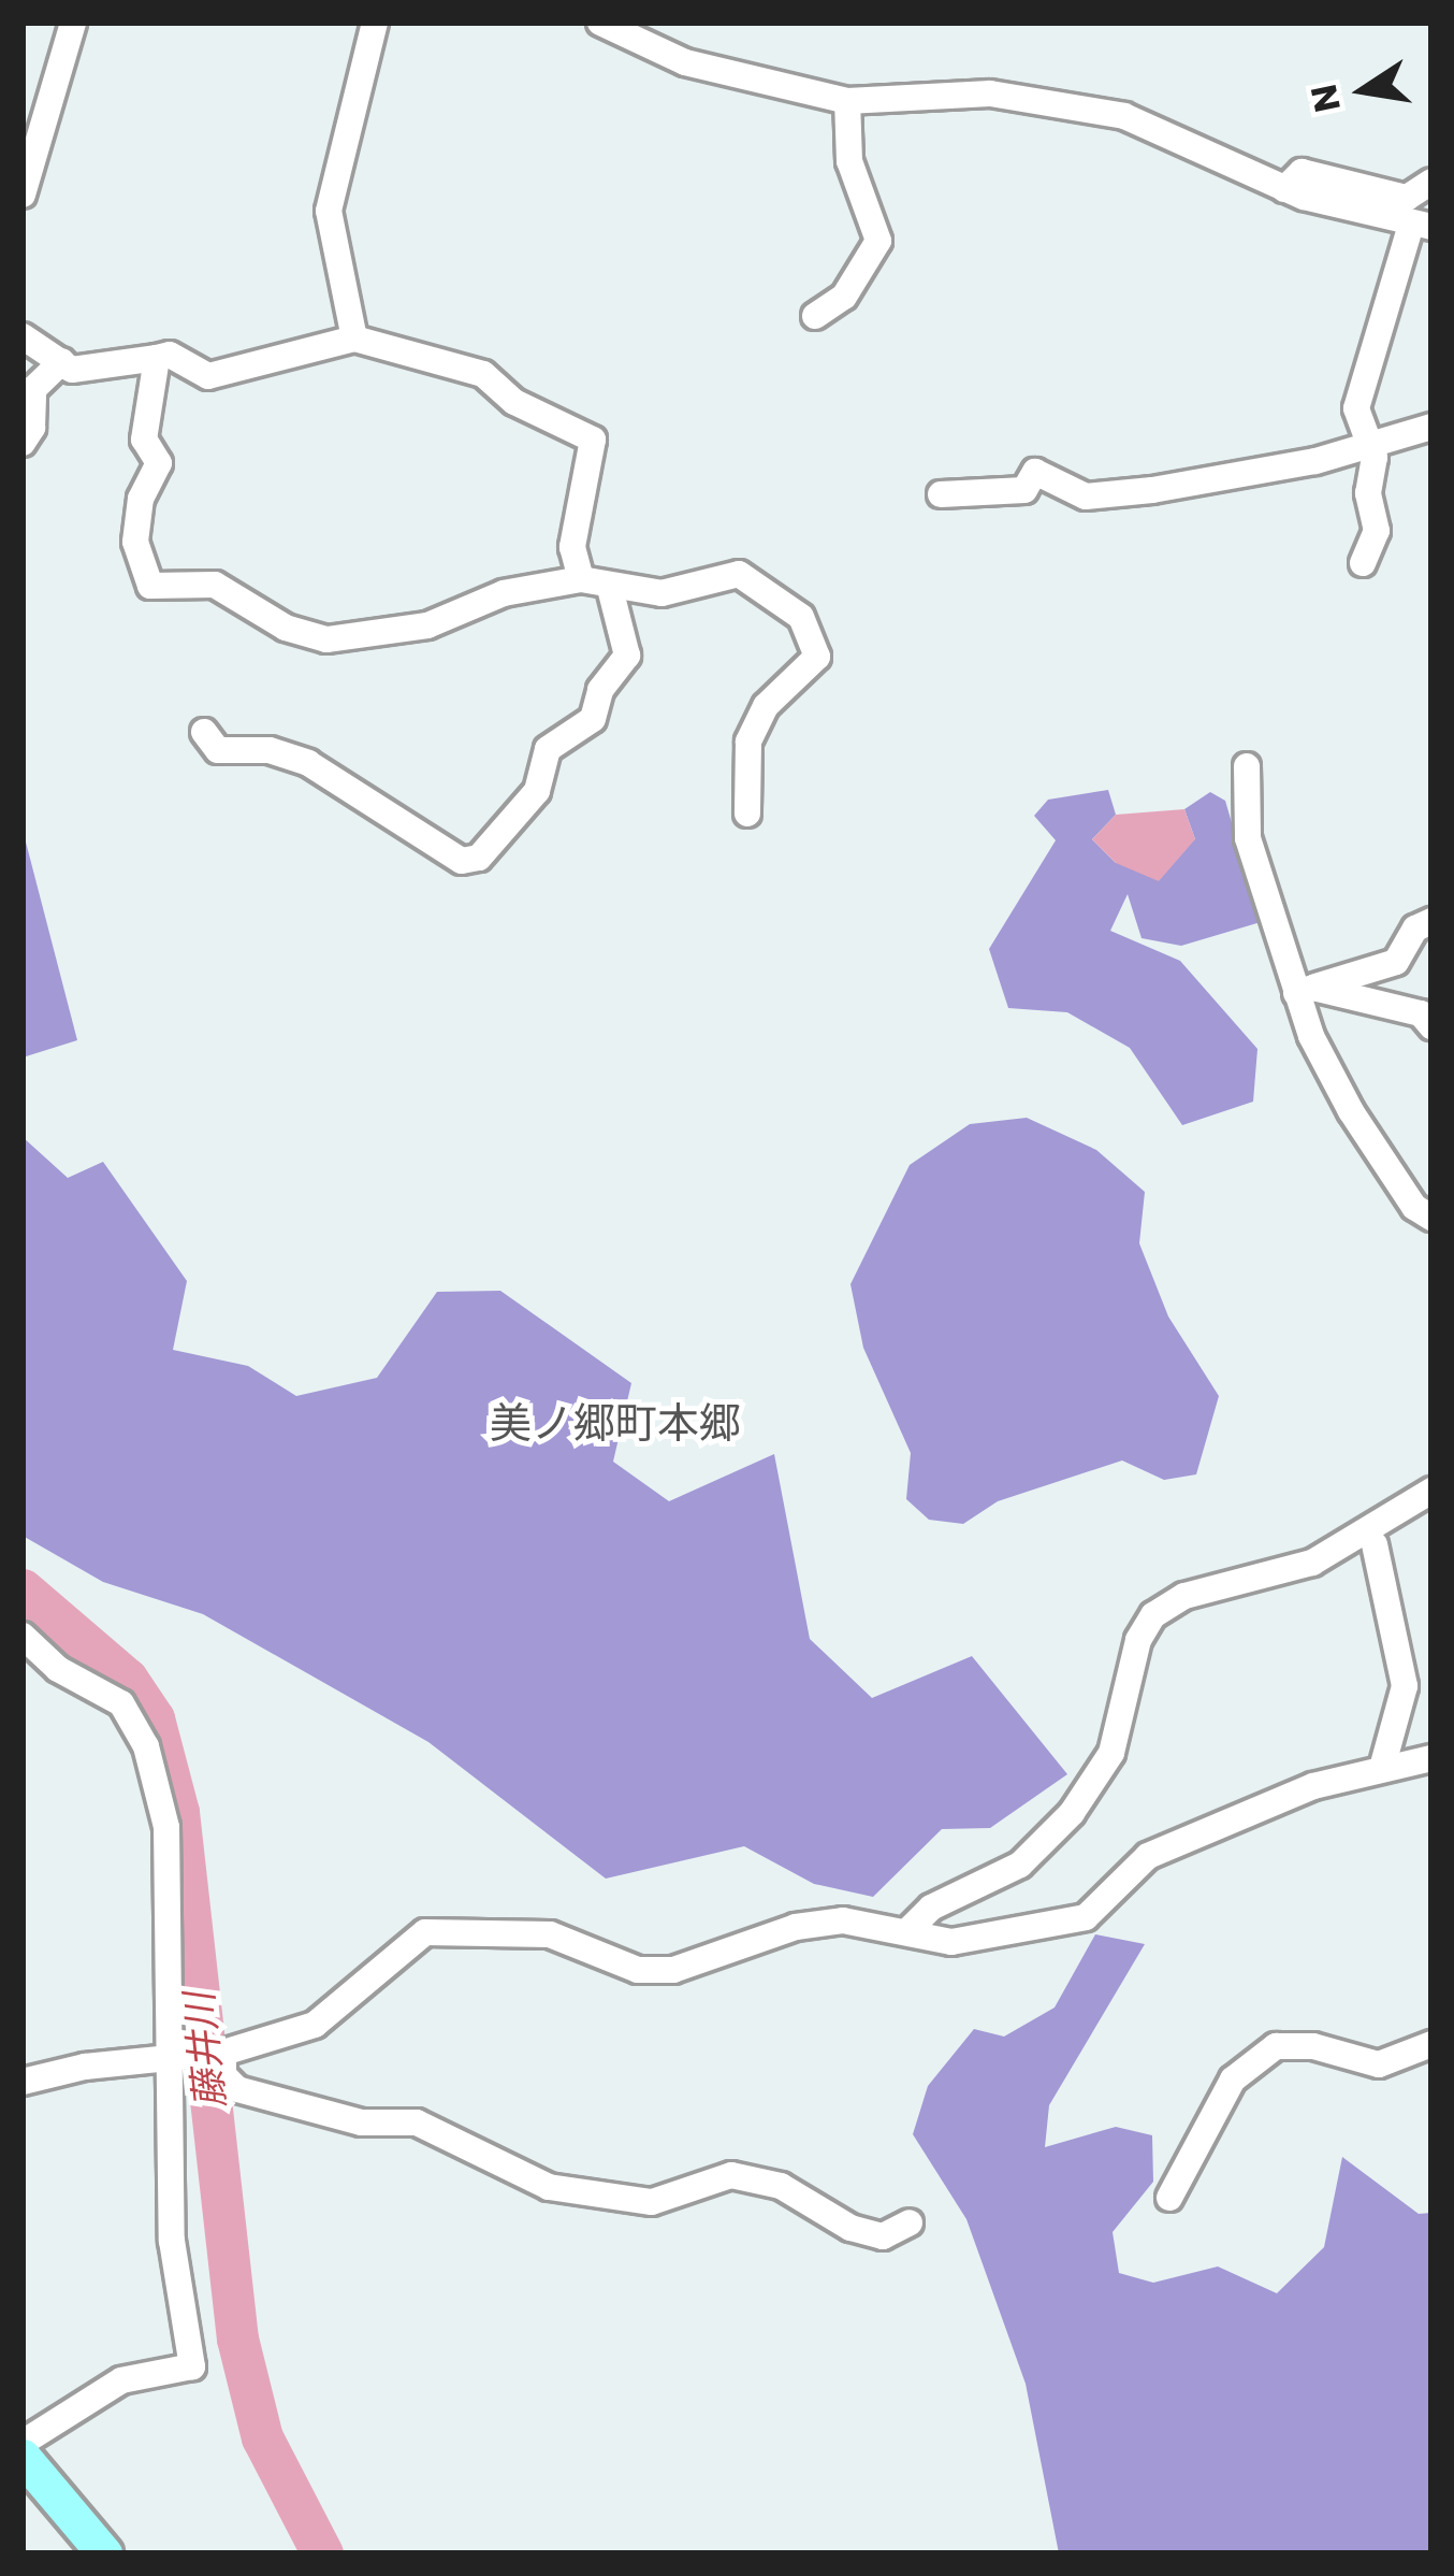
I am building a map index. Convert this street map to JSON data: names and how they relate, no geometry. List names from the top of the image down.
{
  "districts": ["美ノ郷町本郷"],
  "water": ["藤井川"],
  "north": "left"
}
